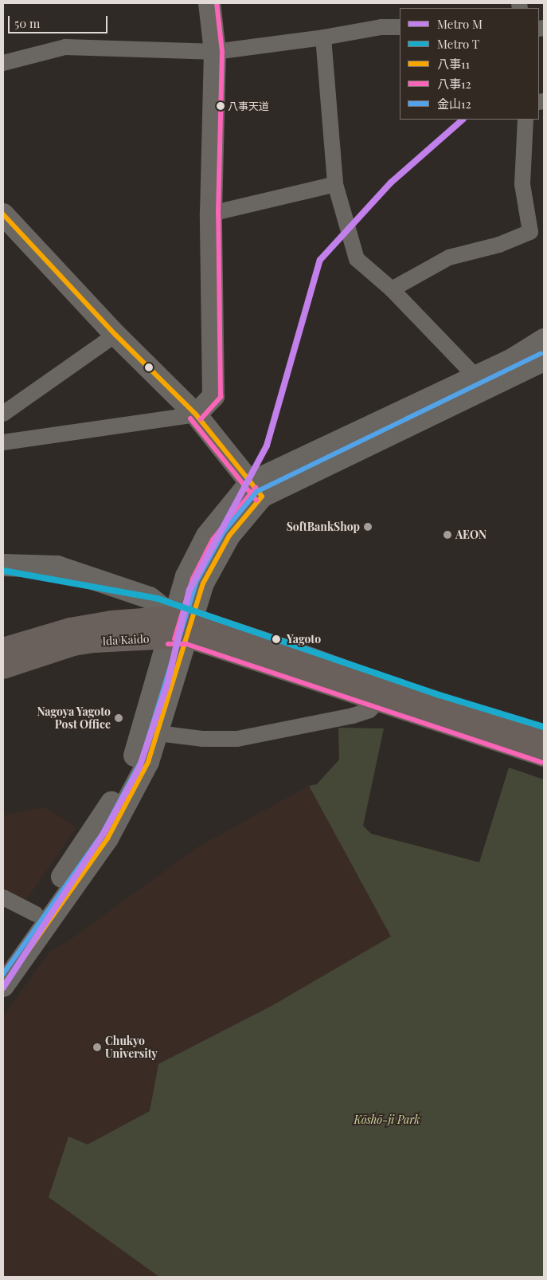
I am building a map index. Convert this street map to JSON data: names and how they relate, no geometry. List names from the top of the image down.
{
  "streets": {
    "highway": ["Ida Kaido"]
  },
  "parks": ["Kōshō-ji Park"],
  "places": [
    "八事天道",
    "SoftBankShop",
    "AEON",
    "Yagoto",
    "Nagoya Yagoto Post Office",
    "Chukyo University"
  ],
  "lines": [
    "transit line 八事12",
    "metro line M",
    "transit line 八事11",
    "transit line 金山12",
    "metro line T"
  ],
  "legend": [
    "Metro M",
    "Metro T",
    "八事11",
    "八事12",
    "金山12"
  ],
  "scale_bar": "50 m"
}
